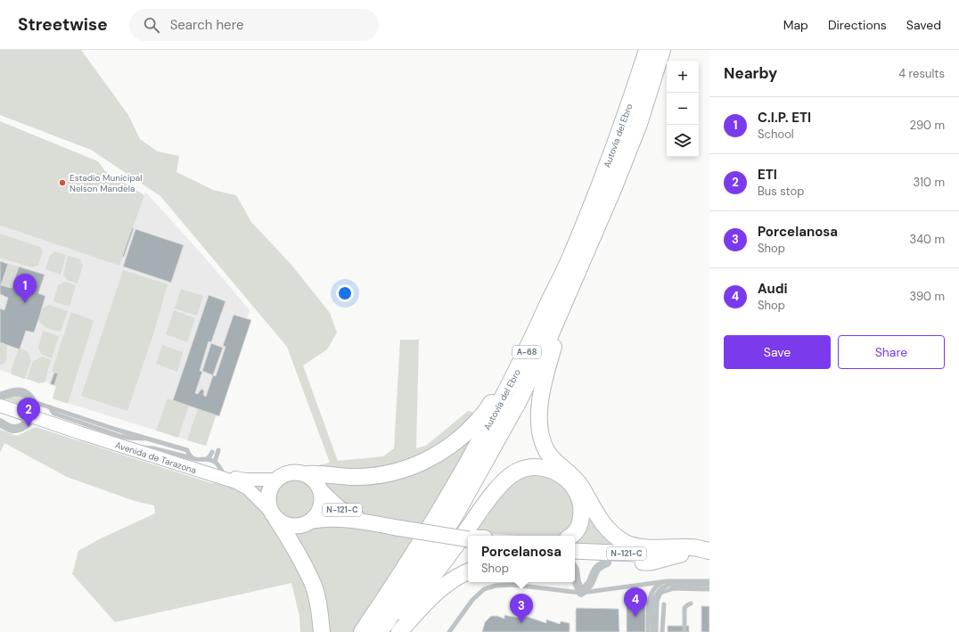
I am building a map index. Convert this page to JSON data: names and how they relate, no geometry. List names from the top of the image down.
{
  "streets": {
    "highway": ["Autovía del Ebro", "A-68", "N-121-C"],
    "main road": ["Avenida de Tarazona"]
  },
  "crossings": [
    ["Avenida de Tarazona", "N-121-C"]
  ],
  "places": ["Estadio Municipal Nelson Mandela"],
  "page": {
    "header": "Streetwise",
    "search": "Search here",
    "nav": ["Map", "Directions", "Saved"],
    "heading": ["Nearby", "4 results"],
    "map_buttons": ["+", "−"],
    "list": [
      {
        "mark": "1",
        "name": "C.I.P. ETI",
        "note": "School",
        "value": "290 m"
      },
      {
        "mark": "2",
        "name": "ETI",
        "note": "Bus stop",
        "value": "310 m"
      },
      {
        "mark": "3",
        "name": "Porcelanosa",
        "note": "Shop",
        "value": "340 m"
      },
      {
        "mark": "4",
        "name": "Audi",
        "note": "Shop",
        "value": "390 m"
      }
    ],
    "pins": [
      "1",
      "2",
      "4",
      "3"
    ],
    "buttons": ["Save", "Share"],
    "popup": ["Porcelanosa", "Shop"]
  }
}
